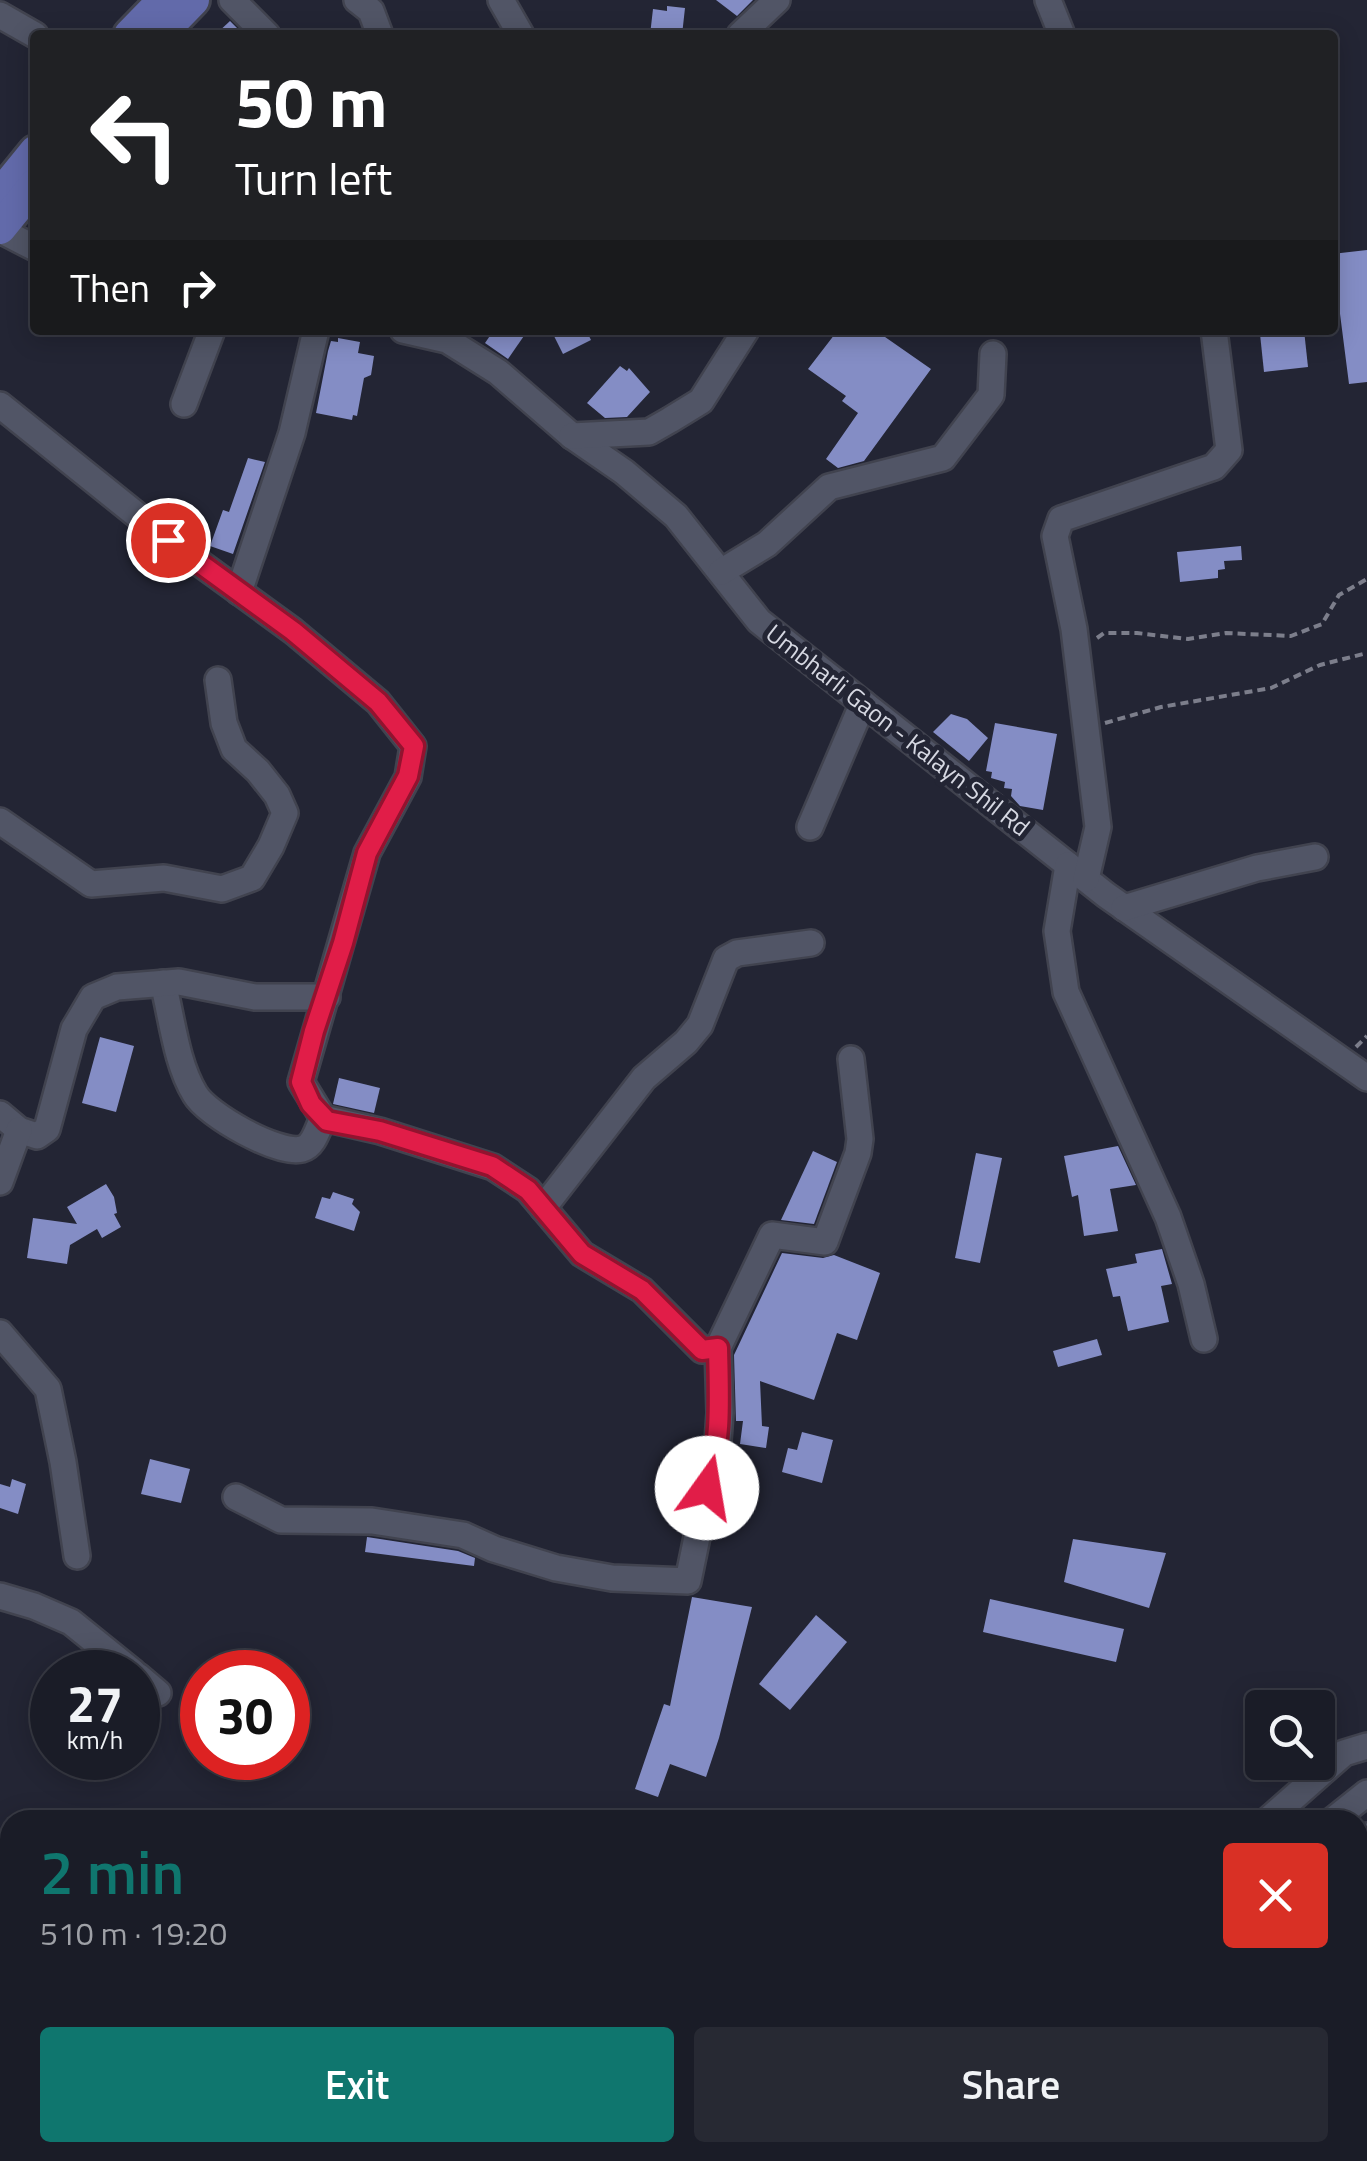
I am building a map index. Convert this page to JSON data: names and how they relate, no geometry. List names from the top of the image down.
{
  "streets": {
    "street": ["Umbharli Gaon - Kalayn Shil Rd"]
  },
  "page": {
    "turn": ["50 m", "Turn left"],
    "then": "Then",
    "speed": "27 km/h",
    "limit": "30",
    "heading": ["2 min", "510 m · 19:20"],
    "buttons": ["Exit", "Share"]
  }
}
